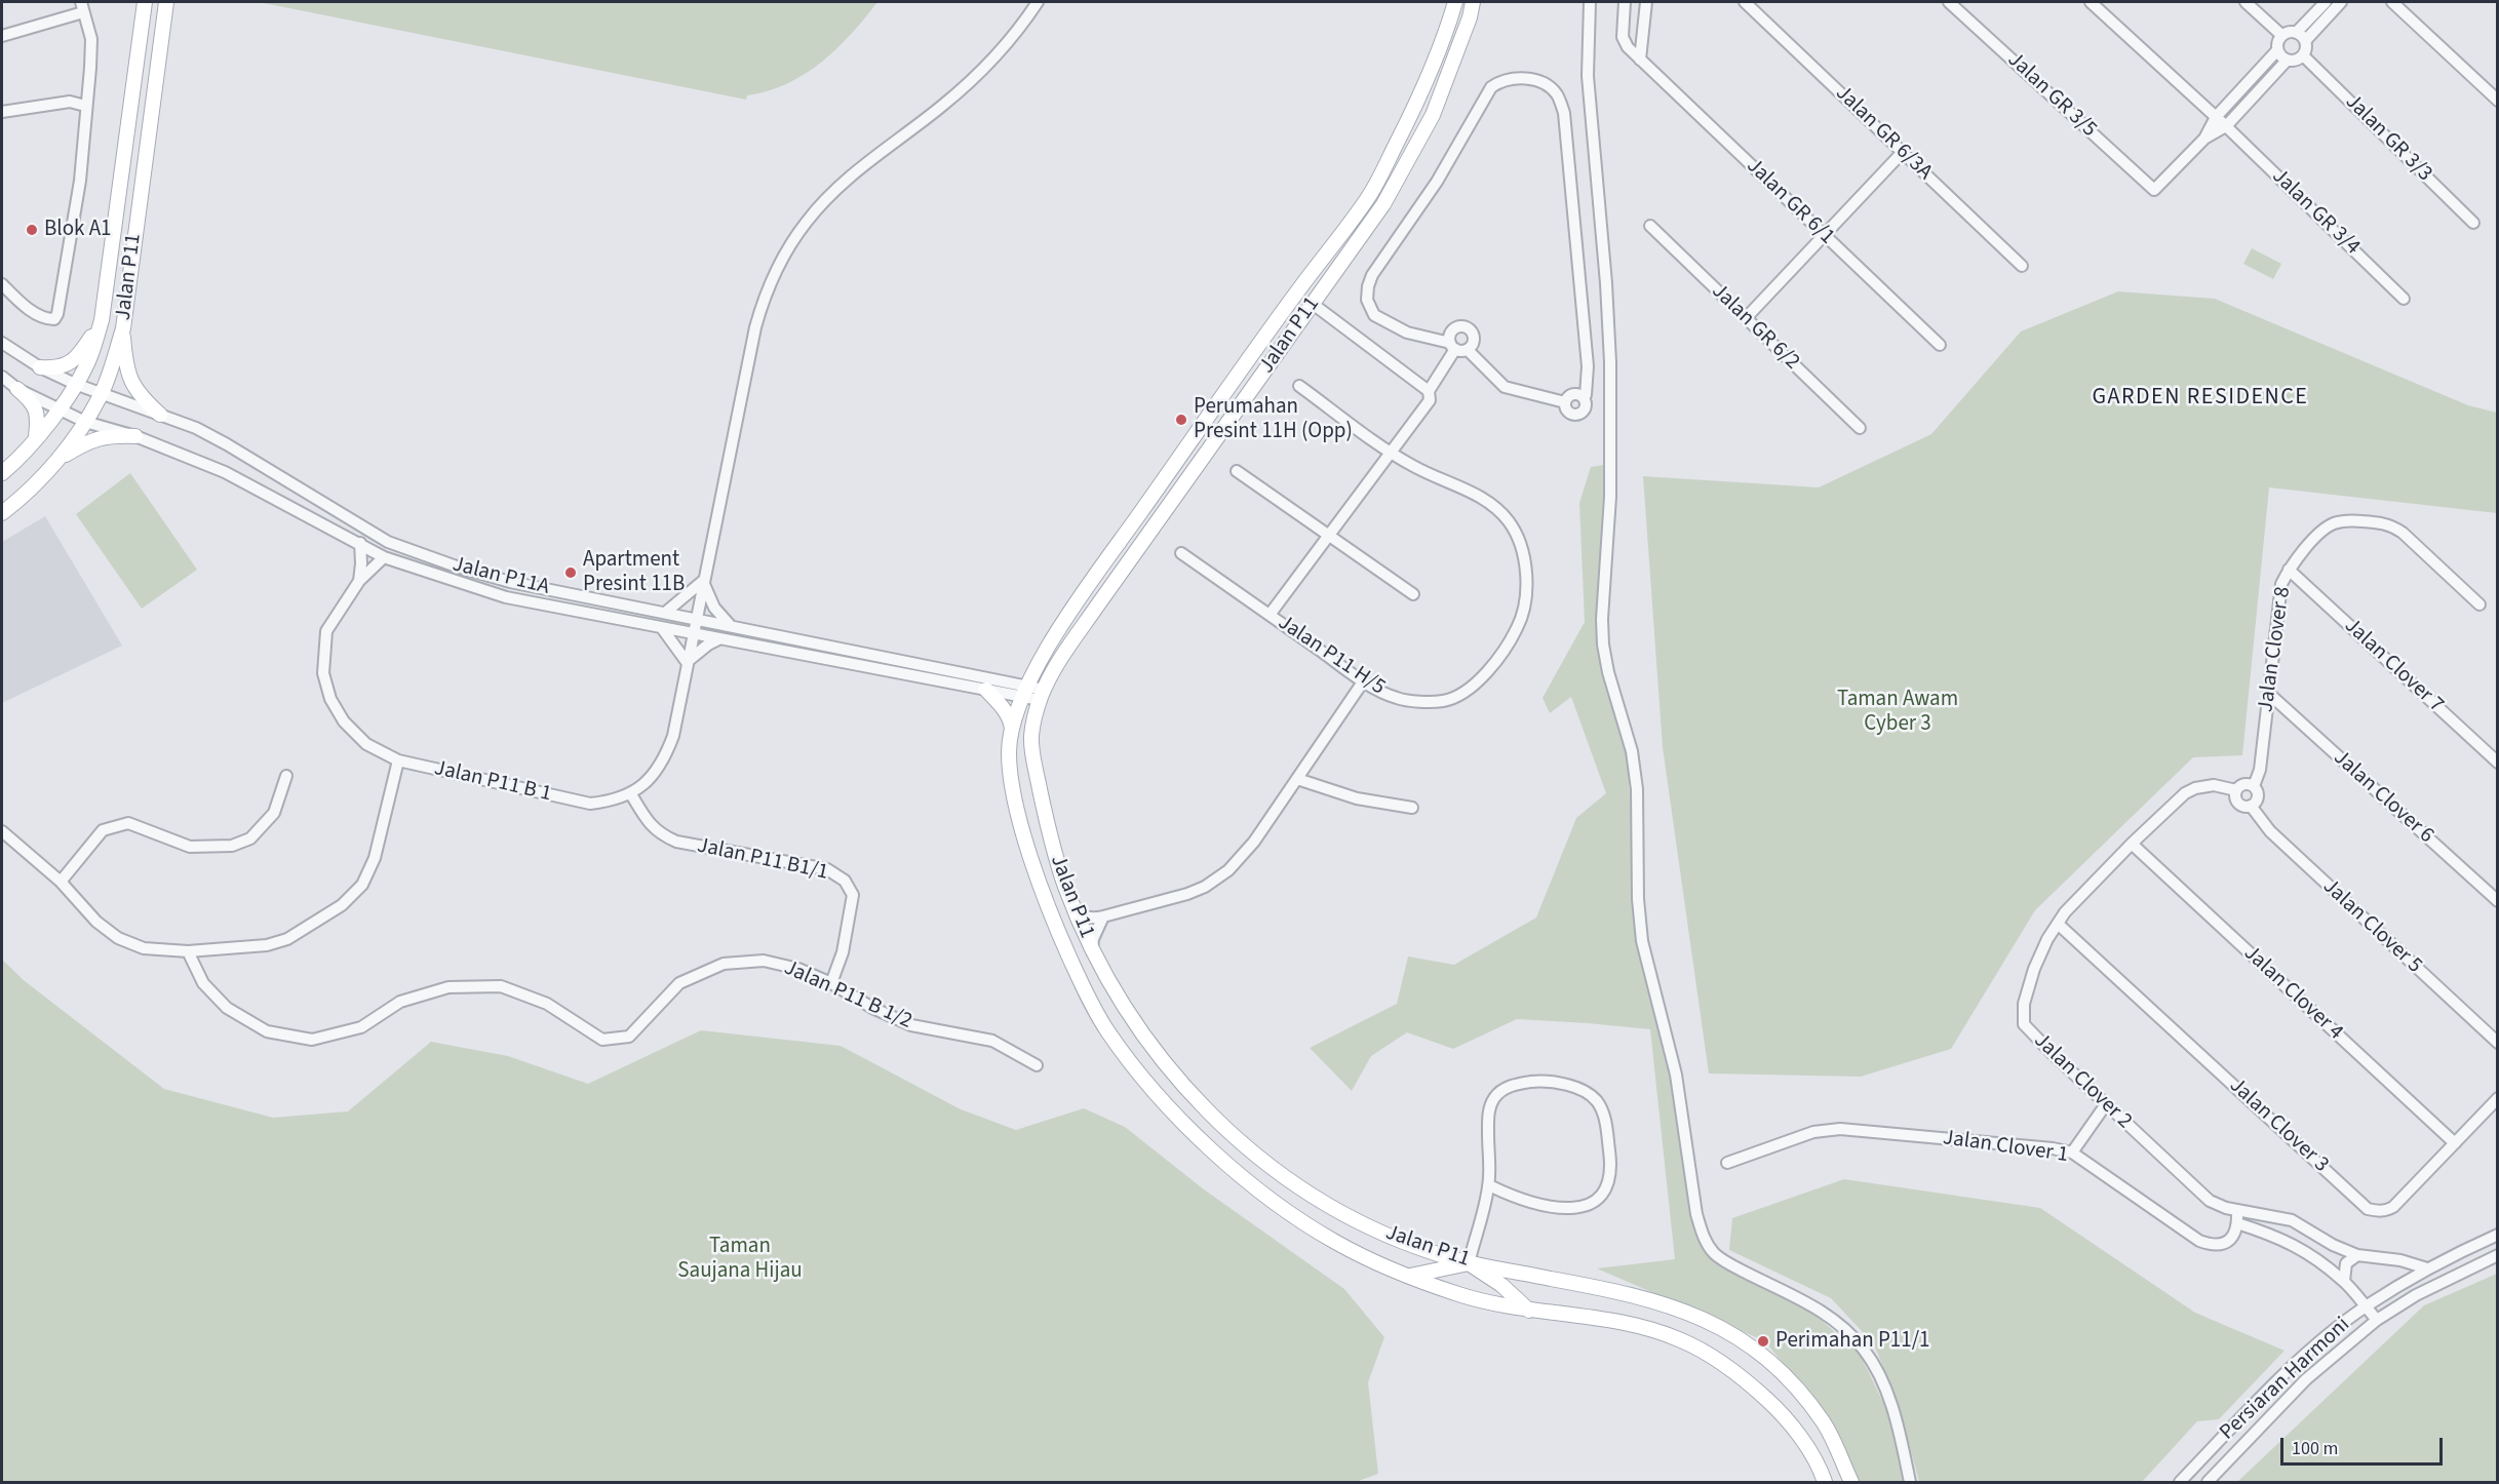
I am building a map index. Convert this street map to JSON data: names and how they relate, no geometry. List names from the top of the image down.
{
  "streets": {
    "main road": ["Jalan P11"],
    "street": [
      "Jalan GR 3/5",
      "Jalan GR 6/3A",
      "Jalan GR 3/3",
      "Jalan GR 6/1",
      "Jalan GR 3/4",
      "Jalan GR 6/2",
      "Jalan P11A",
      "Jalan Clover 8",
      "Jalan P11 H/5",
      "Jalan Clover 7",
      "Jalan P11 B 1",
      "Jalan Clover 6",
      "Jalan P11 B1/1",
      "Jalan Clover 5",
      "Jalan Clover 4",
      "Jalan P11 B 1/2",
      "Jalan Clover 2",
      "Jalan Clover 3",
      "Jalan Clover 1",
      "Persiaran Harmoni"
    ]
  },
  "crossings": [
    ["Jalan P11", "Jalan P11A"],
    ["Jalan P11A", "Jalan P11 B 1"],
    ["Jalan Clover 8", "Jalan Clover 7"],
    ["Jalan Clover 8", "Jalan Clover 6"],
    ["Jalan Clover 8", "Jalan Clover 5"],
    ["Jalan Clover 8", "Jalan Clover 2"],
    ["Jalan P11 B 1", "Jalan P11 B1/1"],
    ["Jalan P11 B1/1", "Jalan P11 B 1/2"],
    ["Jalan Clover 5", "Jalan Clover 2"],
    ["Jalan Clover 4", "Jalan Clover 2"],
    ["Jalan Clover 4", "Jalan Clover 3"],
    ["Jalan Clover 2", "Jalan Clover 3"],
    ["Jalan Clover 2", "Persiaran Harmoni"]
  ],
  "districts": ["GARDEN RESIDENCE"],
  "parks": ["Taman Awam Cyber 3", "Taman Saujana Hijau"],
  "places": [
    "Blok A1",
    "Perumahan Presint 11H (Opp)",
    "Apartment Presint 11B",
    "Perimahan P11/1"
  ],
  "scale_bar": "100 m"
}
